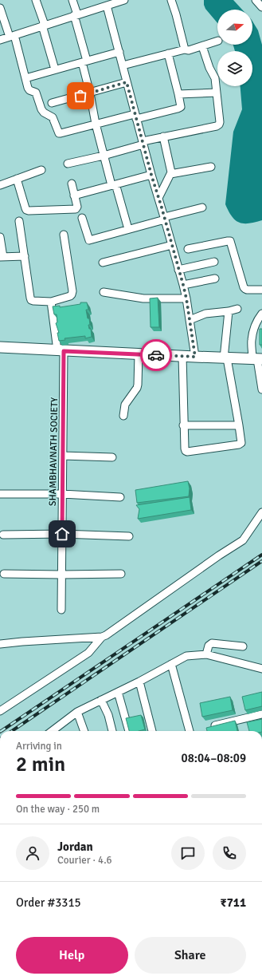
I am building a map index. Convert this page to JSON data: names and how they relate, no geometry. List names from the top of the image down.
{
  "streets": {
    "street": ["SHAMBHAVNATH SOCIETY"]
  },
  "north": "right",
  "page": {
    "heading": ["2 min", "Arriving in", "08:04–08:09"],
    "panel": [
      "Jordan",
      "Courier · 4.6",
      "Order #3315",
      "₹711"
    ],
    "bar": "On the way · 250 m",
    "buttons": ["Help", "Share"]
  }
}
